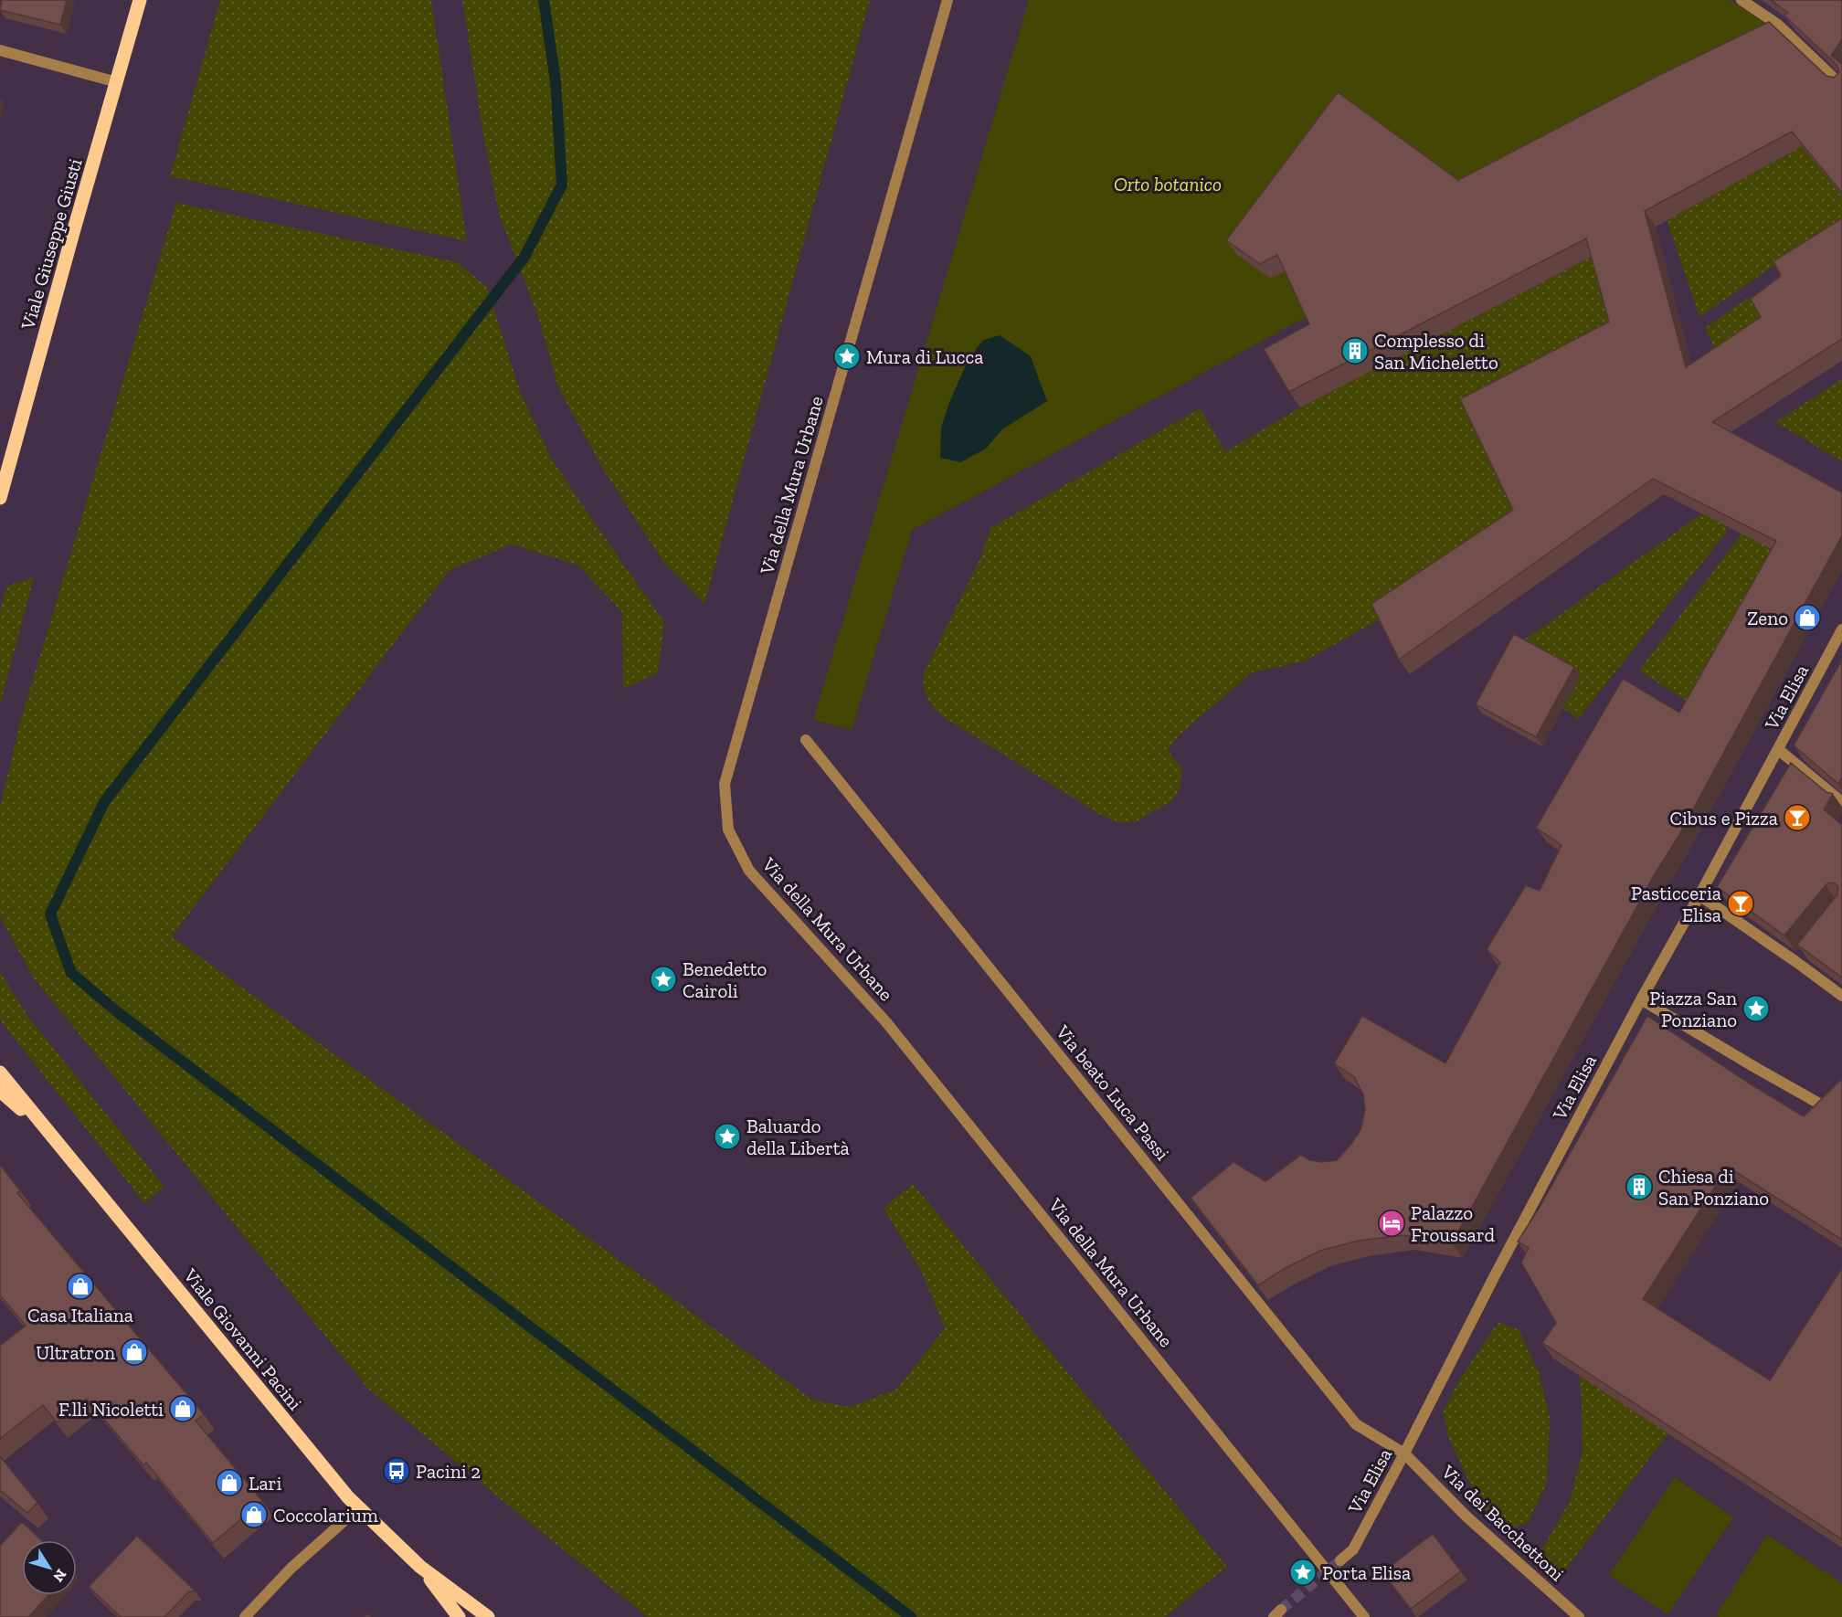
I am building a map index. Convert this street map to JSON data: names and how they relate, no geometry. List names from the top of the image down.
{
  "streets": {
    "main road": ["Viale Giuseppe Giusti", "Viale Giovanni Pacini"],
    "street": [
      "Via della Mura Urbane",
      "Via Elisa",
      "Via beato Luca Passi",
      "Via dei Bacchettoni"
    ]
  },
  "crossings": [
    ["Via Elisa", "Via beato Luca Passi"],
    ["Via Elisa", "Via dei Bacchettoni"],
    ["Via beato Luca Passi", "Via dei Bacchettoni"]
  ],
  "parks": ["Orto botanico"],
  "places": {
    "building": ["Complesso di San Micheletto", "Chiesa di San Ponziano"],
    "place": [
      "Mura di Lucca",
      "Benedetto Cairoli",
      "Piazza San Ponziano",
      "Baluardo della Libertà",
      "Porta Elisa"
    ],
    "shop": [
      "Zeno",
      "Casa Italiana",
      "Ultratron",
      "F.lli Nicoletti",
      "Lari",
      "Coccolarium"
    ],
    "bar": ["Cibus e Pizza", "Pasticceria Elisa"],
    "hotel": ["Palazzo Froussard"],
    "bus stop": ["Pacini 2"]
  },
  "north": "bottom right"
}
